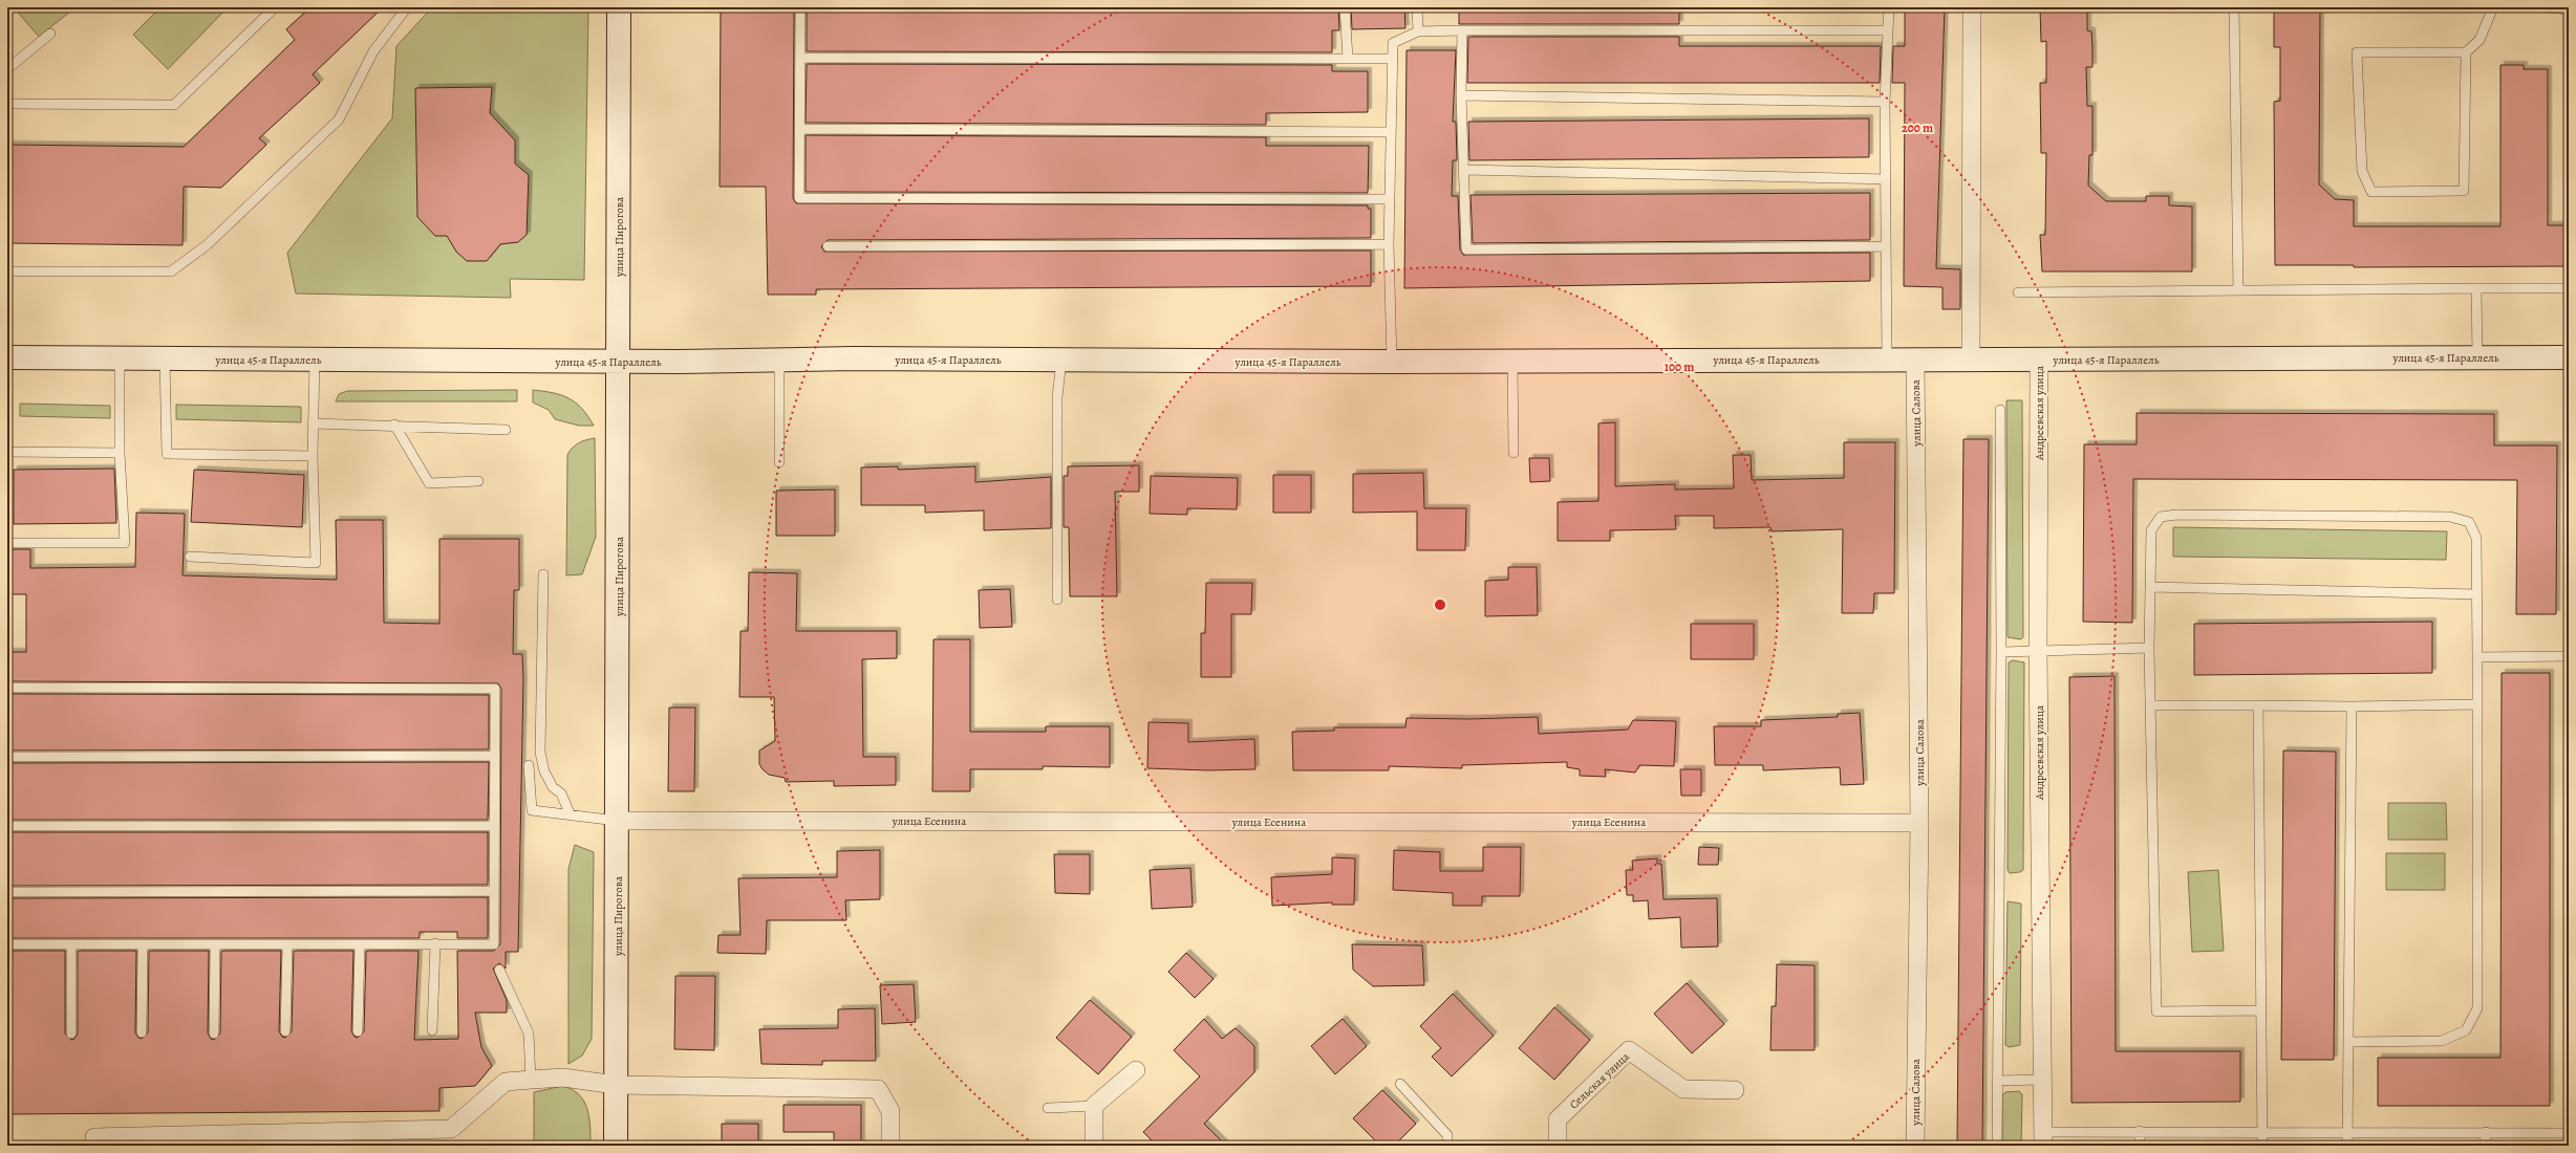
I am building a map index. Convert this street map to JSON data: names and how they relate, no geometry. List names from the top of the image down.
{
  "streets": {
    "main road": ["улица Пирогова", "улица 45-я Параллель"],
    "street": [
      "улица Салова",
      "Андреевская улица",
      "улица Есенина",
      "Сельская улица"
    ]
  },
  "crossings": [
    ["улица Пирогова", "улица 45-я Параллель"],
    ["улица Пирогова", "улица Есенина"],
    ["улица 45-я Параллель", "улица Салова"],
    ["улица 45-я Параллель", "Андреевская улица"],
    ["улица Салова", "улица Есенина"]
  ],
  "rings": ["200 m", "100 m"]
}
